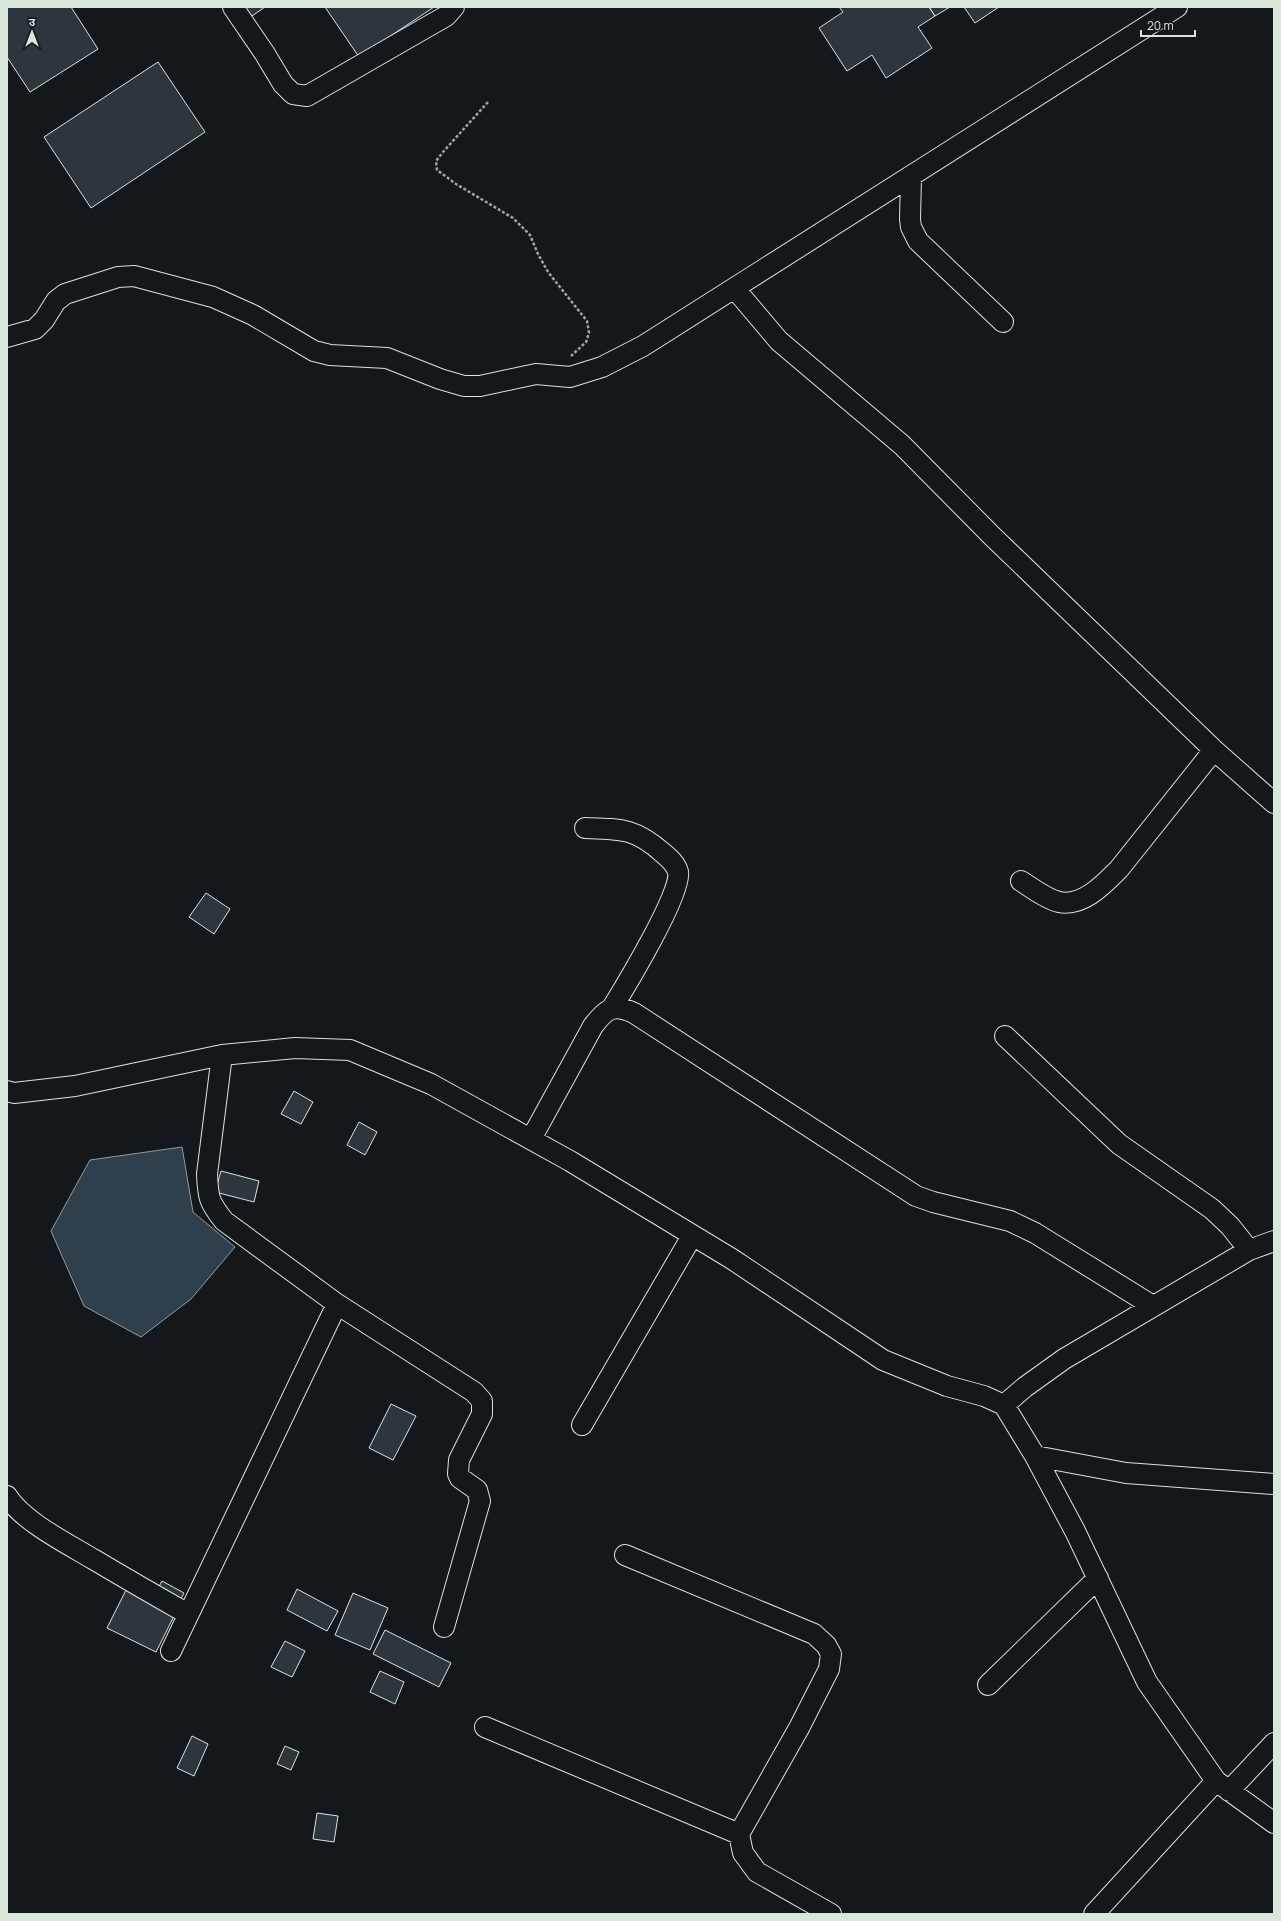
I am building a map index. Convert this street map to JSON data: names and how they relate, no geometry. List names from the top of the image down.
{
  "scale_bar": "20 m",
  "north": "top"
}
